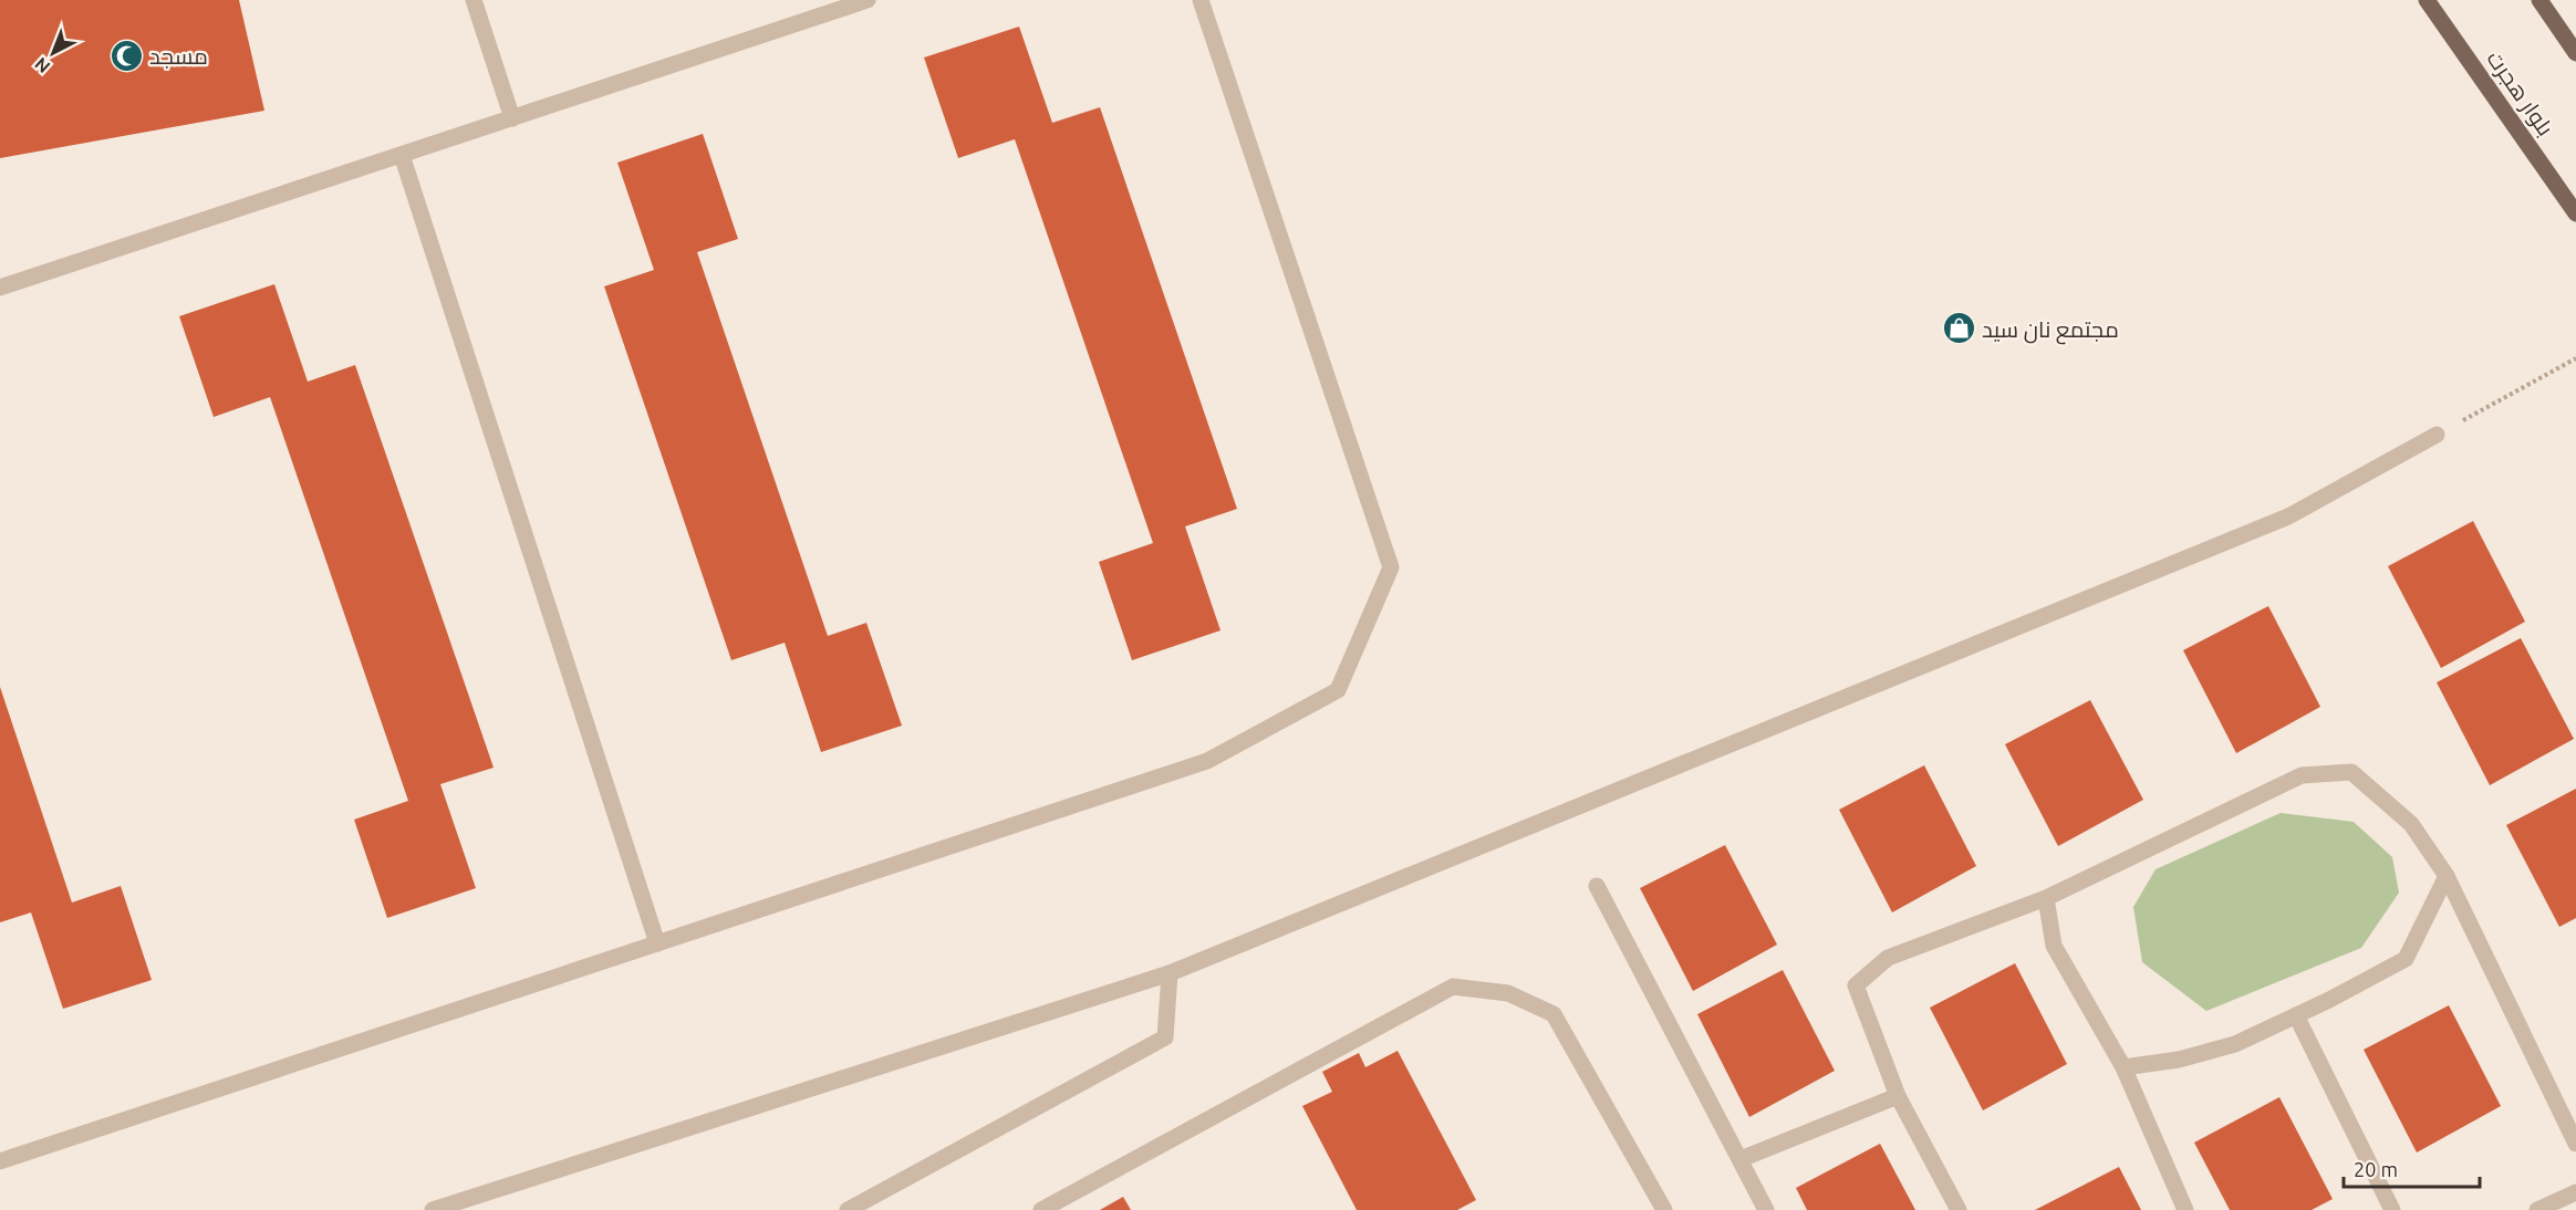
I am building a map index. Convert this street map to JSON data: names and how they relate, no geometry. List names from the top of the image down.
{
  "streets": {
    "main road": ["بلوار هجرت"]
  },
  "places": {
    "mosque": ["مسجد"],
    "shop": ["مجتمع نان سید"]
  },
  "scale_bar": "20 m",
  "north": "bottom left"
}
